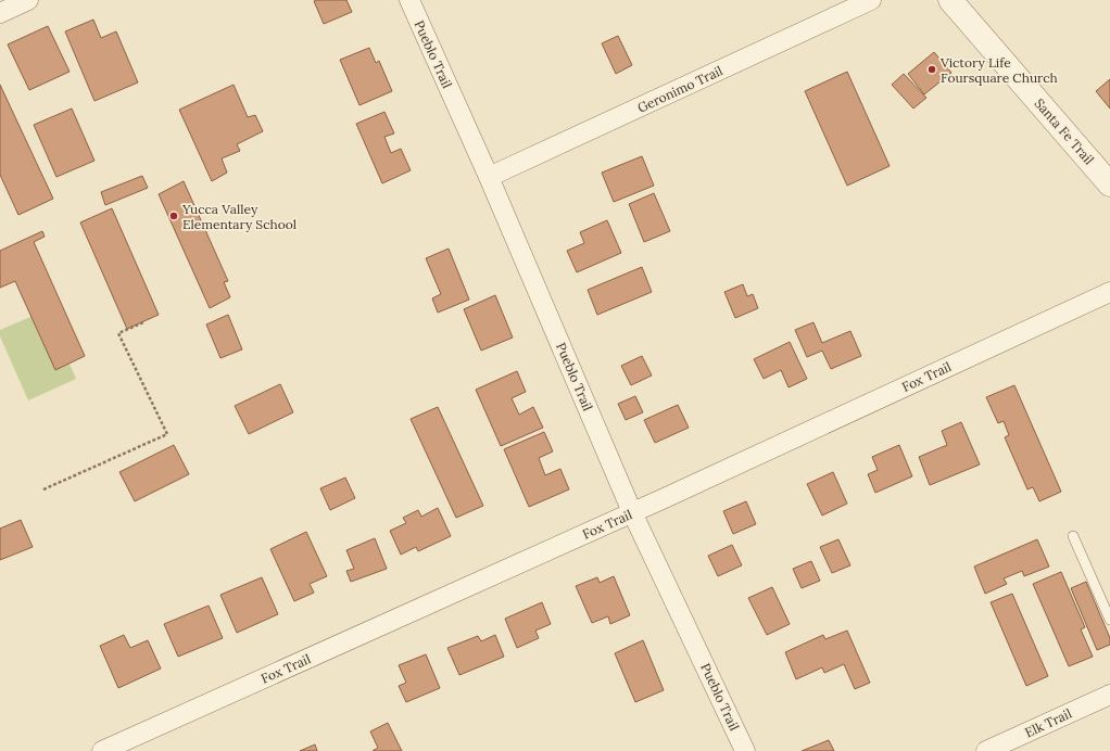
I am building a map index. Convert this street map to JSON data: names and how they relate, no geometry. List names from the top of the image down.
{
  "streets": {
    "street": [
      "Pueblo Trail",
      "Geronimo Trail",
      "Santa Fe Trail",
      "Fox Trail",
      "Elk Trail"
    ]
  },
  "crossings": [
    ["Pueblo Trail", "Geronimo Trail"],
    ["Pueblo Trail", "Fox Trail"]
  ],
  "places": ["Victory Life Foursquare Church", "Yucca Valley Elementary School"]
}
